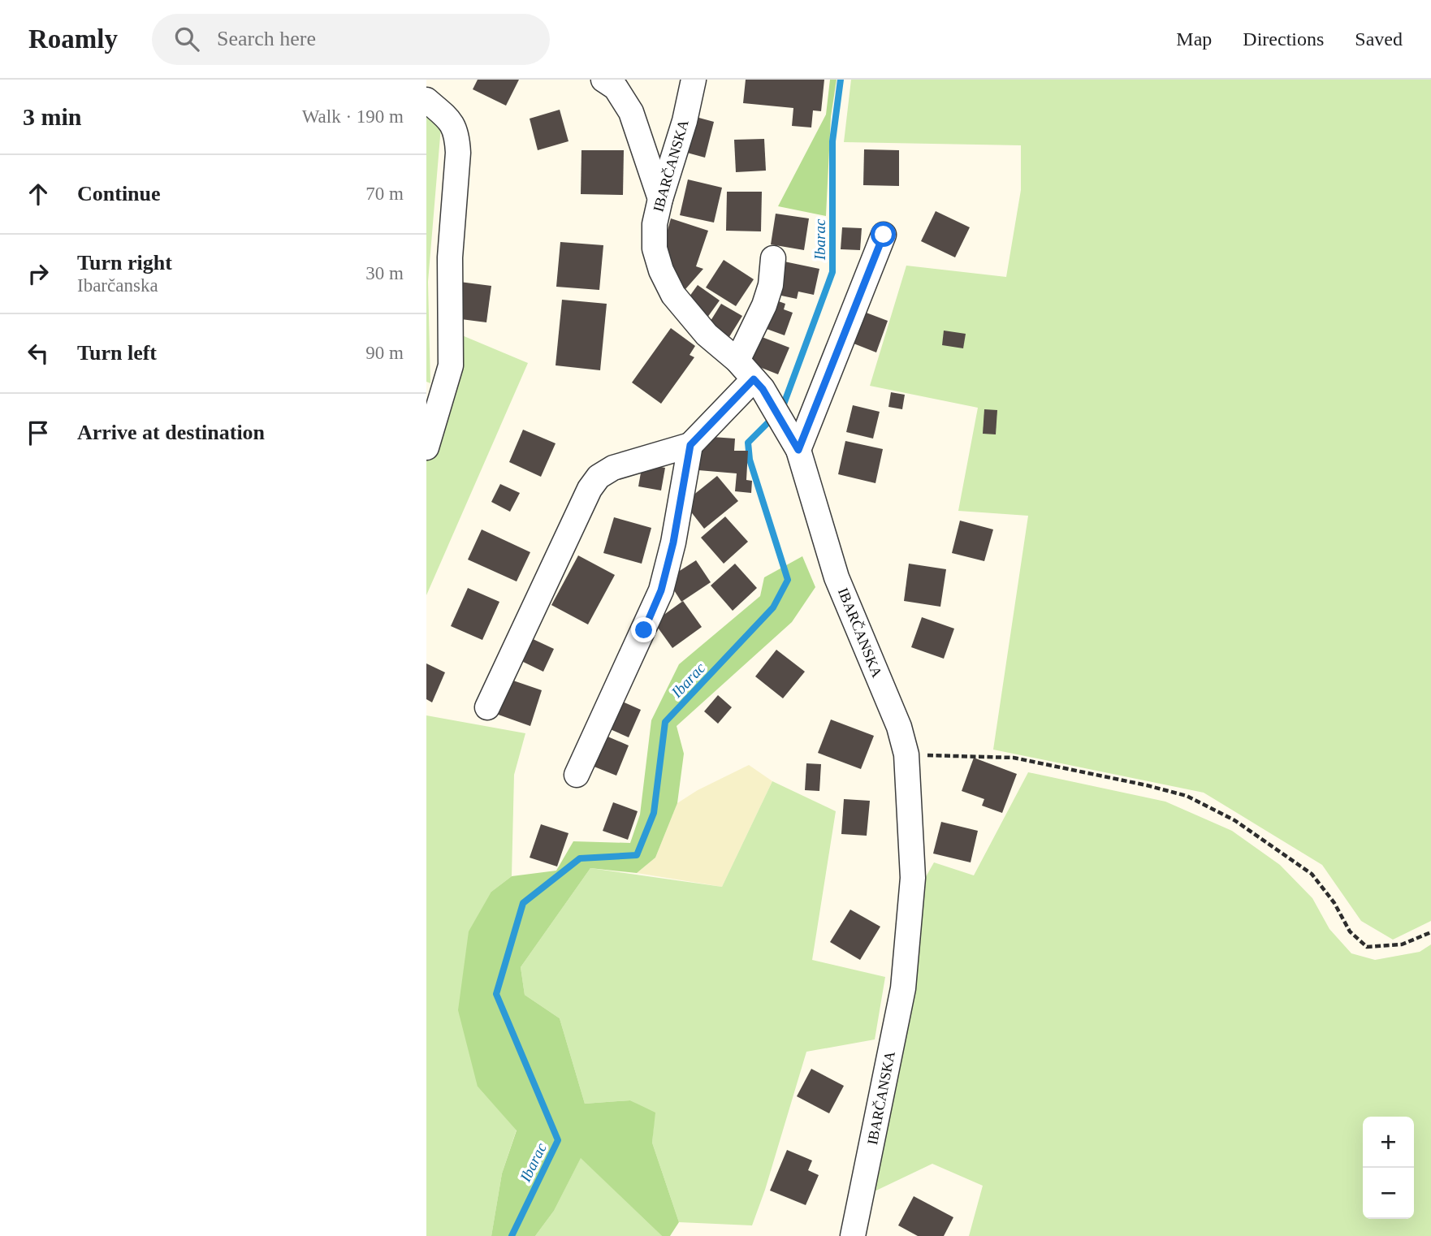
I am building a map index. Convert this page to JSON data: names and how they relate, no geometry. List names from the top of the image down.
{
  "streets": {
    "street": ["IBARČANSKA"]
  },
  "water": ["Ibarac"],
  "page": {
    "header": "Roamly",
    "search": "Search here",
    "nav": ["Map", "Directions", "Saved"],
    "heading": ["3 min", "Walk · 190 m"],
    "list": [
      ["Continue", "70 m"],
      ["Turn right", "Ibarčanska", "30 m"],
      ["Turn left", "90 m"],
      "Arrive at destination"
    ],
    "map_buttons": ["+", "−"]
  }
}
